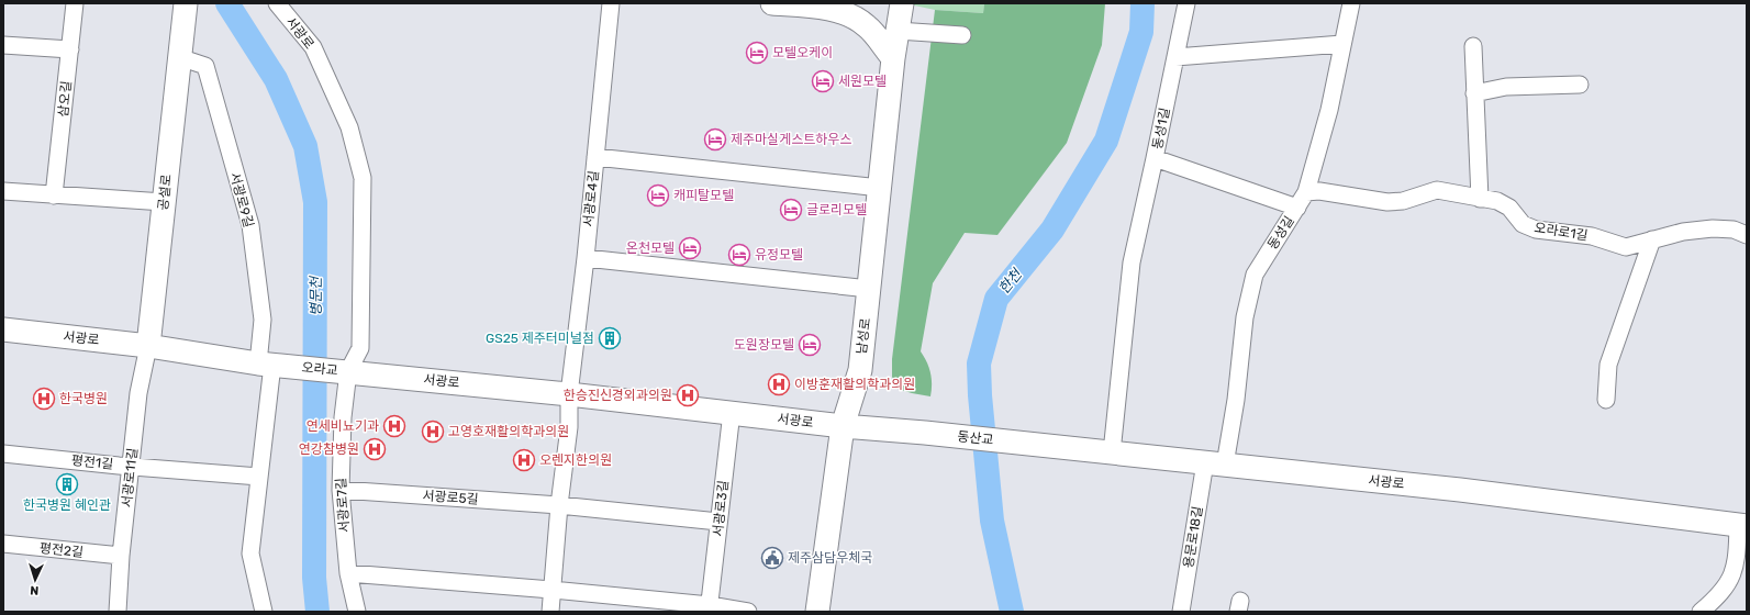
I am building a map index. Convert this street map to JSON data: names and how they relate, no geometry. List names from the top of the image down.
{
  "streets": {
    "main road": [
      "서광로",
      "공설로",
      "남성로",
      "오라교",
      "동산교"
    ],
    "street": [
      "삼오길",
      "동성1길",
      "서광로4길",
      "서광로9길",
      "오라로1길",
      "동성길",
      "평전1길",
      "서광로11길",
      "서광로5길",
      "서광로7길",
      "서광로3길",
      "용문로18길",
      "평전2길"
    ]
  },
  "crossings": [
    ["서광로", "공설로"],
    ["서광로", "서광로4길"],
    ["서광로", "서광로9길"],
    ["서광로", "동성길"],
    ["서광로", "남성로"],
    ["서광로", "오라교"],
    ["서광로", "동산교"],
    ["서광로", "서광로11길"],
    ["서광로", "서광로7길"],
    ["서광로", "서광로3길"],
    ["서광로", "용문로18길"],
    ["동성1길", "동성길"],
    ["공설로", "서광로9길"],
    ["공설로", "서광로11길"],
    ["서광로9길", "오라교"],
    ["서광로9길", "평전1길"],
    ["오라로1길", "동성길"],
    ["동성길", "용문로18길"],
    ["오라교", "서광로7길"],
    ["평전1길", "서광로11길"],
    ["서광로11길", "평전2길"],
    ["서광로5길", "서광로7길"],
    ["서광로5길", "서광로3길"]
  ],
  "water": ["한천", "병문천"],
  "places": {
    "hotel": [
      "모텔오케이",
      "세원모텔",
      "제주마실게스트하우스",
      "캐피탈모텔",
      "글로리모텔",
      "온천모텔",
      "유정모텔",
      "도원장모텔"
    ],
    "building": ["GS25 제주터미널점", "한국병원 혜인관"],
    "hospital": [
      "이방훈재활의학과의원",
      "한승진신경외과의원",
      "한국병원",
      "연세비뇨기과",
      "고영호재활의학과의원",
      "연강참병원",
      "오렌지한의원"
    ],
    "public building": ["제주삼담우체국"]
  },
  "north": "bottom"
}
